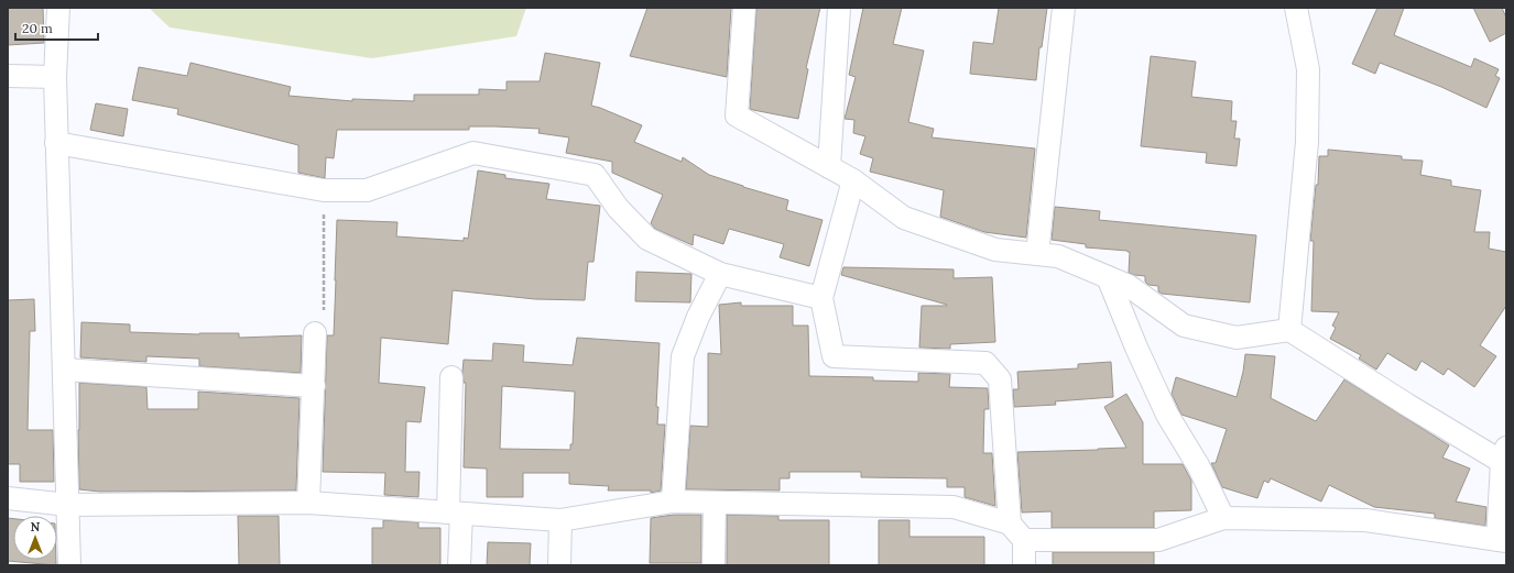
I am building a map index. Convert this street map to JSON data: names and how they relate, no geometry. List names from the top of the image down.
{
  "scale_bar": "20 m",
  "north": "top"
}
